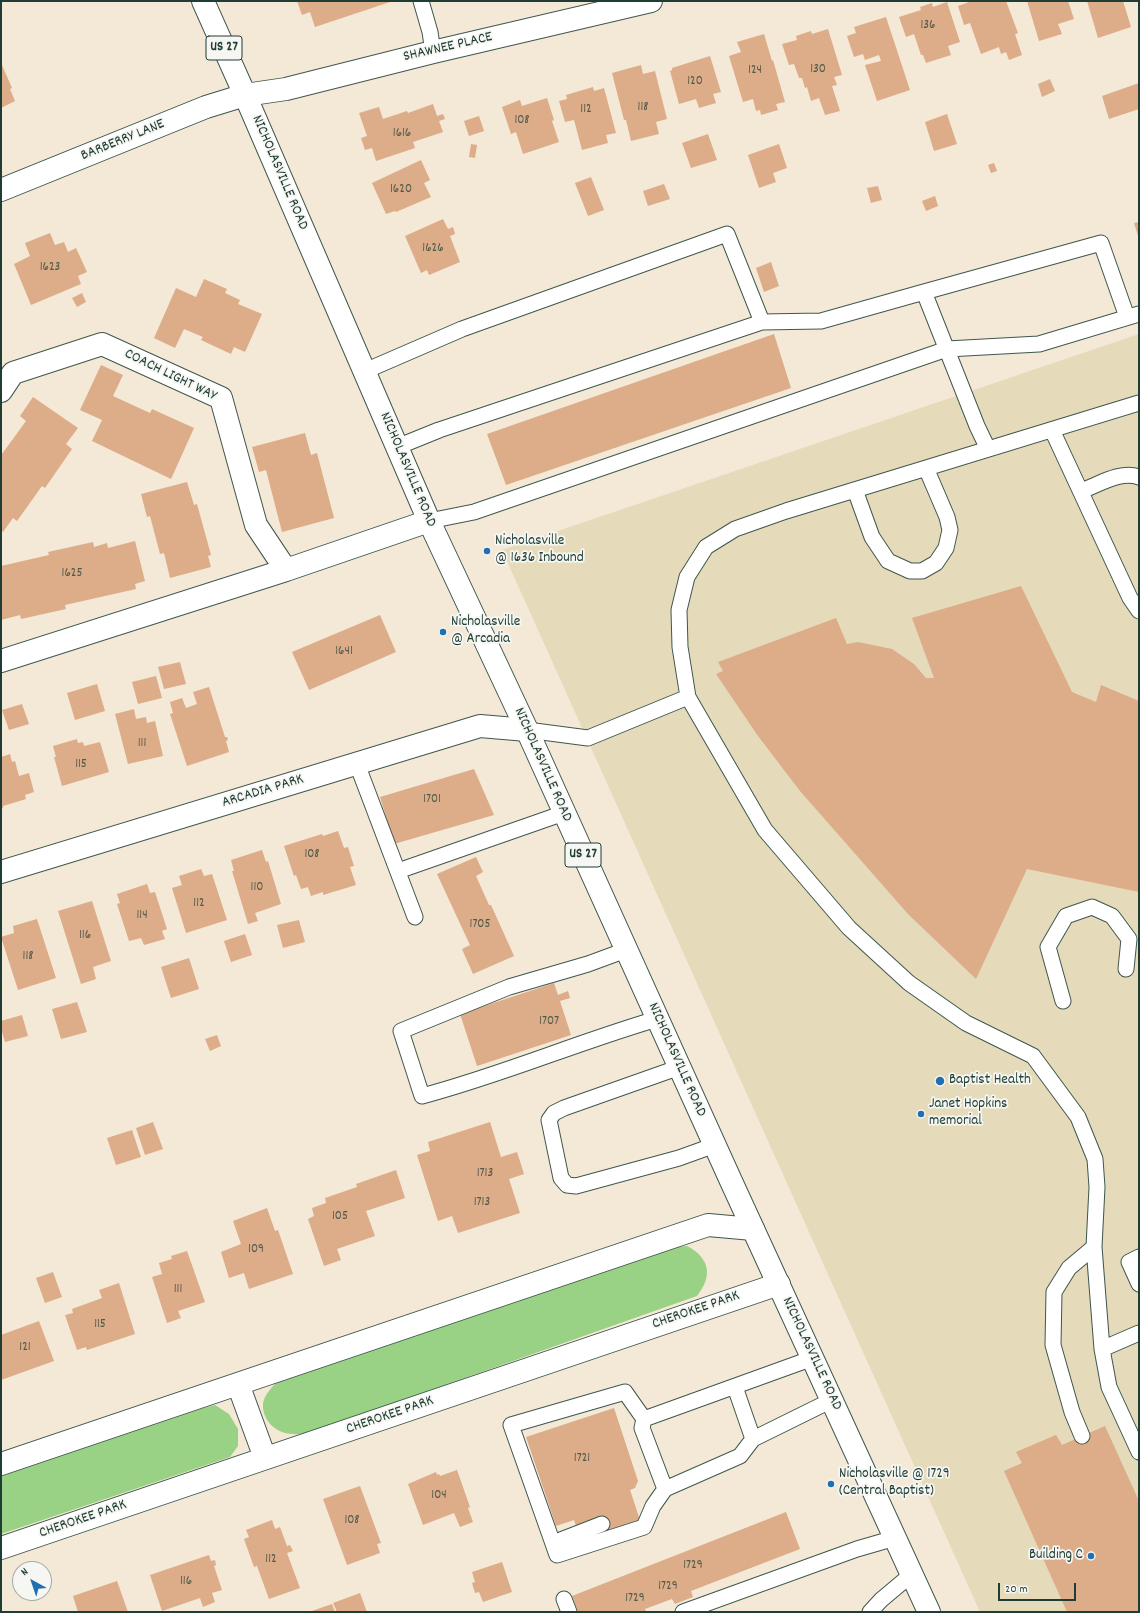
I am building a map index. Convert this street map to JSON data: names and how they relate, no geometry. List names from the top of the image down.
{
  "streets": {
    "street": [
      "US 27",
      "SHAWNEE PLACE",
      "BARBERRY LANE",
      "NICHOLASVILLE ROAD",
      "COACH LIGHT WAY",
      "ARCADIA PARK",
      "CHEROKEE PARK"
    ]
  },
  "crossings": [
    ["SHAWNEE PLACE", "BARBERRY LANE"],
    ["SHAWNEE PLACE", "NICHOLASVILLE ROAD"],
    ["BARBERRY LANE", "NICHOLASVILLE ROAD"],
    ["NICHOLASVILLE ROAD", "ARCADIA PARK"],
    ["NICHOLASVILLE ROAD", "CHEROKEE PARK"]
  ],
  "places": [
    "Nicholasville @ 1636 Inbound",
    "Nicholasville @ Arcadia",
    "Baptist Health",
    "Janet Hopkins memorial",
    "Nicholasville @ 1729 (Central Baptist)",
    "Building C"
  ],
  "house_numbers": [
    "136",
    "130",
    "124",
    "120",
    "118",
    "112",
    "108",
    "1616",
    "1620",
    "1626",
    "1623",
    "1625",
    "1641",
    "111",
    "115",
    "1701",
    "108",
    "110",
    "112",
    "114",
    "1705",
    "116",
    "118",
    "1707",
    "1713",
    "1713",
    "105",
    "109",
    "111",
    "115",
    "121",
    "1721",
    "104",
    "108",
    "112",
    "1729",
    "116",
    "1729",
    "1729"
  ],
  "scale_bar": "20 m",
  "north": "top left"
}
